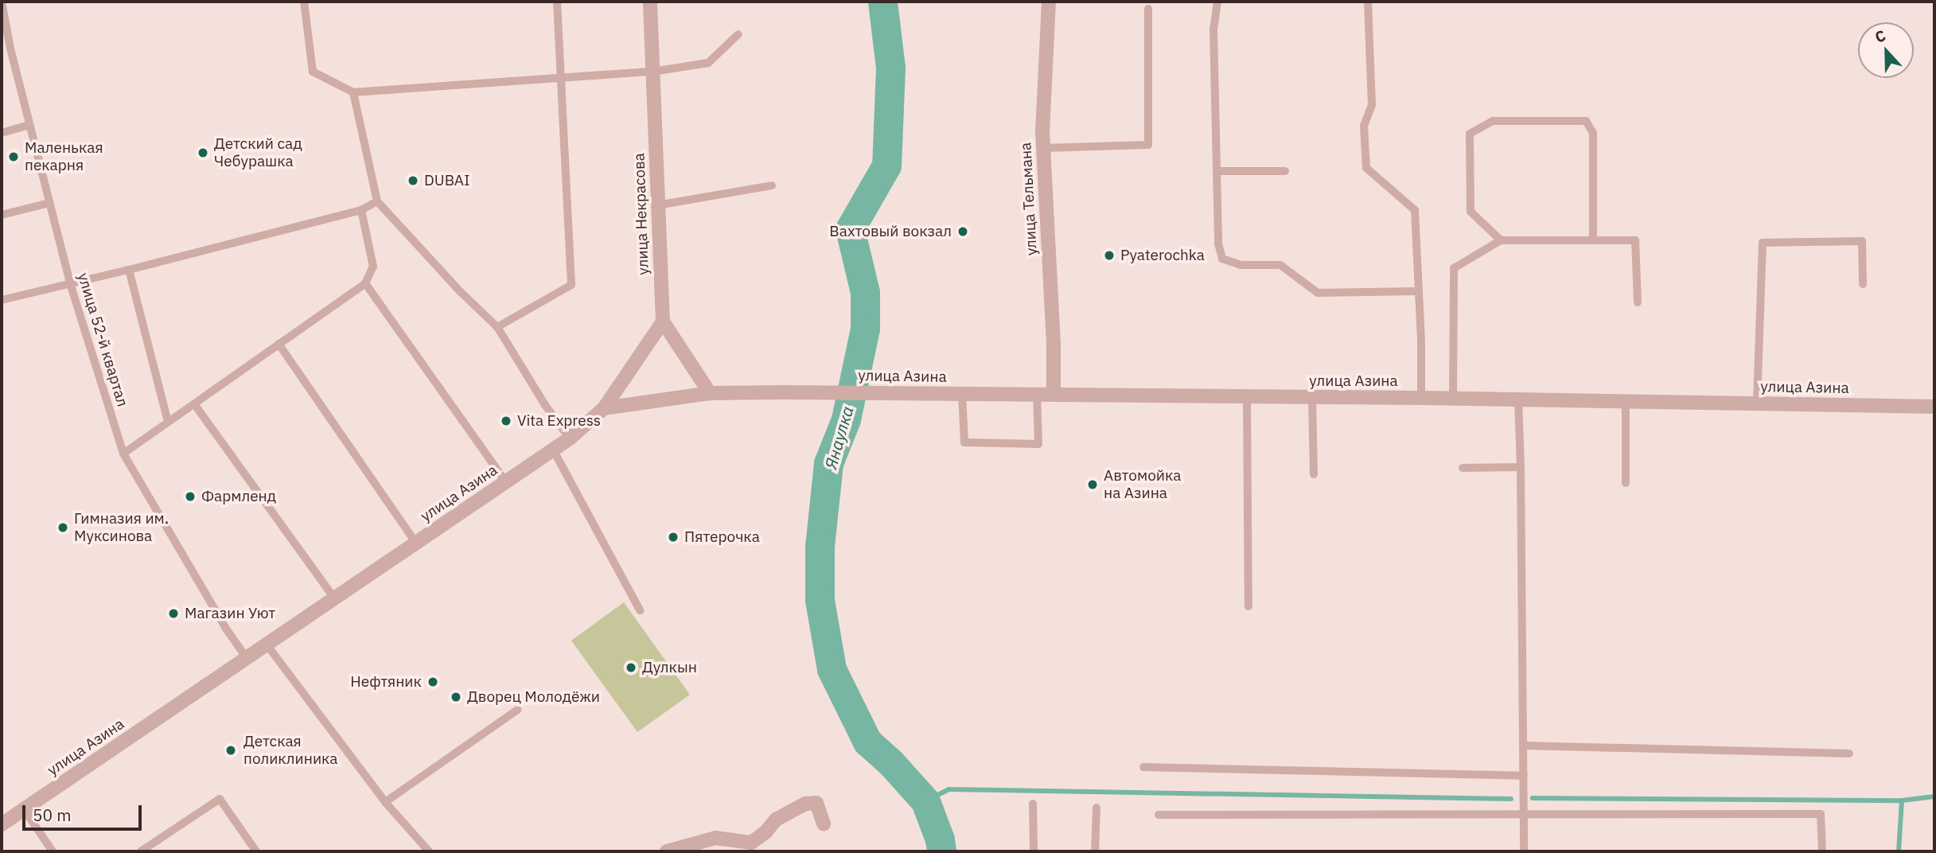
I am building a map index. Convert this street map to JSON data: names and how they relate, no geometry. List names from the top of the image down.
{
  "streets": {
    "street": ["улица Тельмана", "улица Некрасова", "улица Азина"],
    "lane": ["улица 52-й квартал"]
  },
  "crossings": [
    ["улица Тельмана", "улица Азина"],
    ["улица 52-й квартал", "улица Азина"]
  ],
  "water": ["Янаулка"],
  "places": [
    "Детский сад Чебурашка",
    "Маленькая пекарня",
    "DUBAI",
    "Вахтовый вокзал",
    "Pyaterochka",
    "Vita Express",
    "Автомойка на Азина",
    "Фармленд",
    "Гимназия им. Муксинова",
    "Пятерочка",
    "Магазин Уют",
    "Дулкын",
    "Нефтяник",
    "Дворец Молодёжи",
    "Детская поликлиника"
  ],
  "scale_bar": "50 m",
  "north": "top"
}
